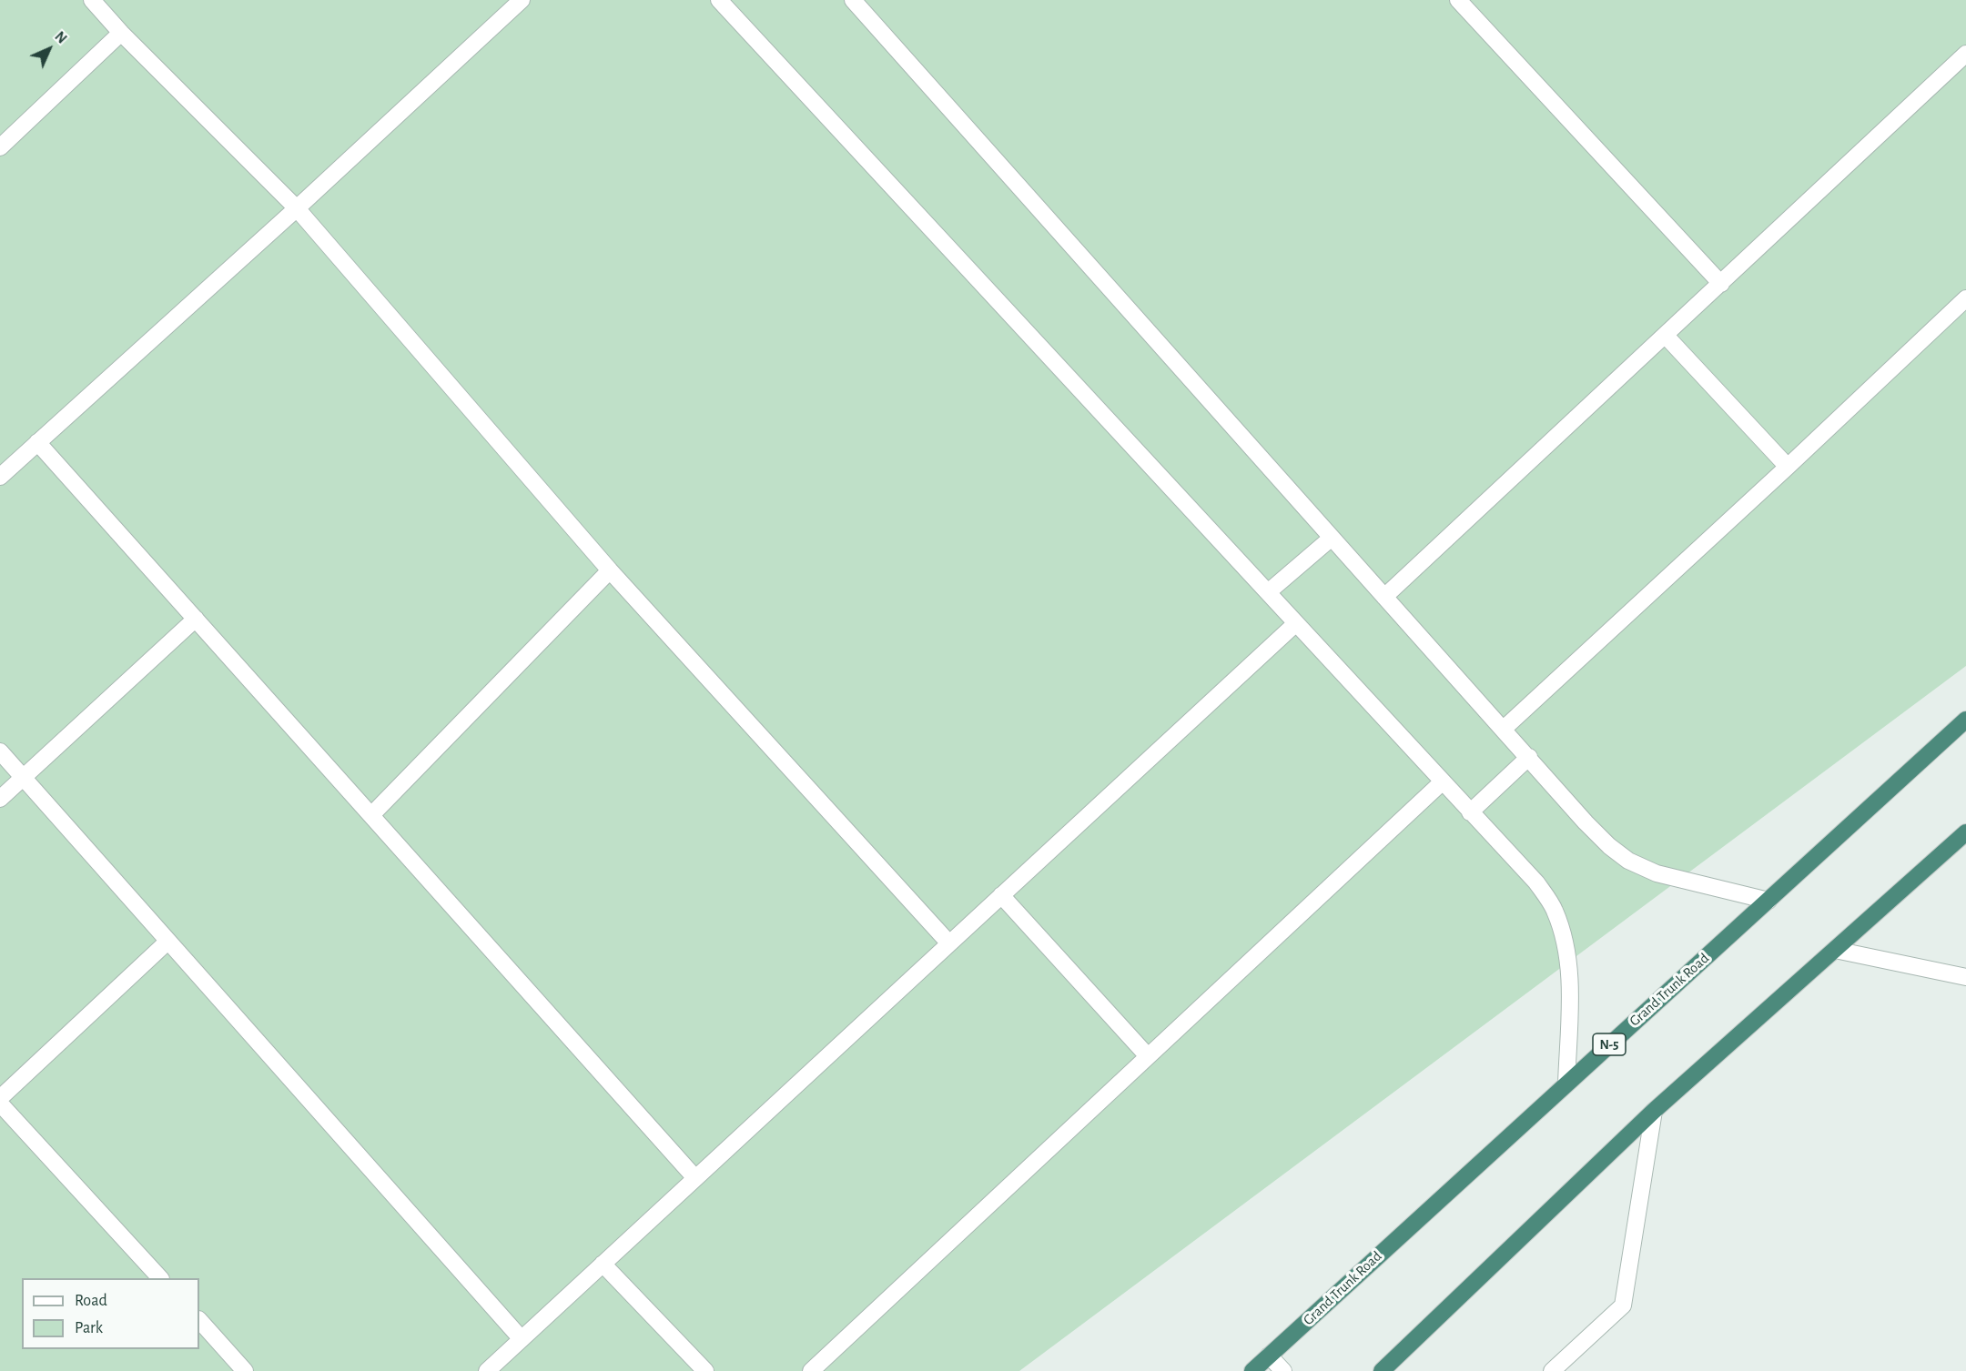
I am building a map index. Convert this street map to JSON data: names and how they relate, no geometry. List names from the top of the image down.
{
  "streets": {
    "highway": ["Grand Trunk Road", "N-5"]
  },
  "legend": ["Road", "Park"],
  "north": "top right"
}
